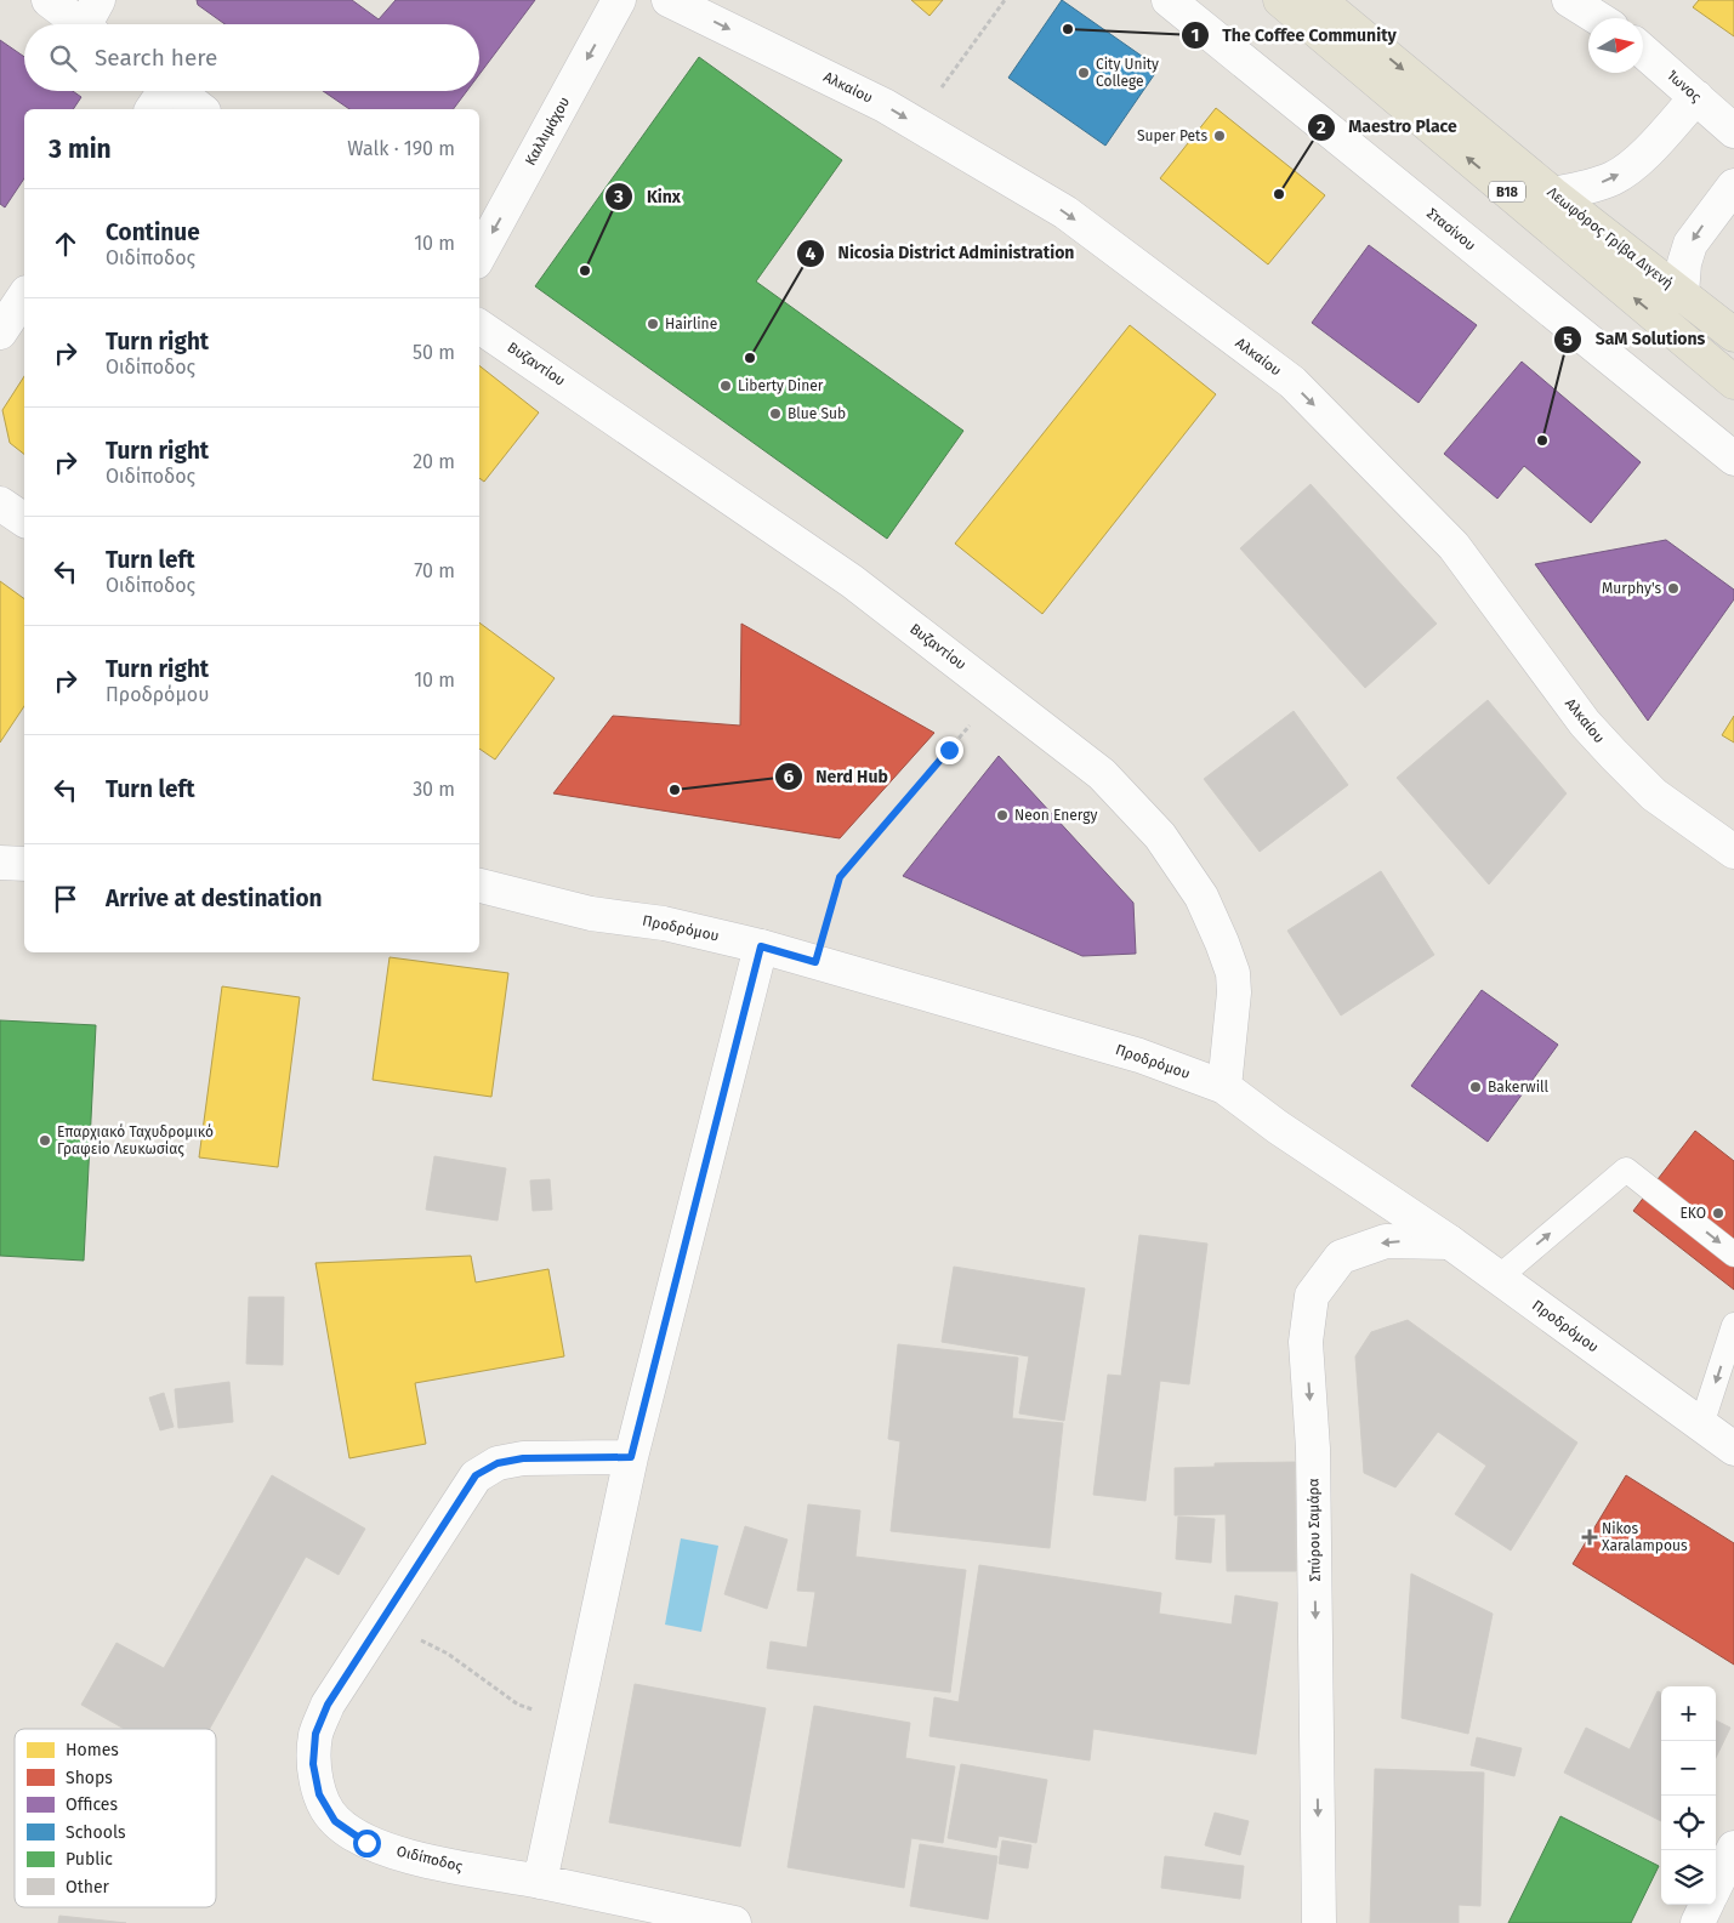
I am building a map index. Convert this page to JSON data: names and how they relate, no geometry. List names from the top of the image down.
{
  "streets": {
    "main road": ["B18", "Λεωφόρος Γρίβα Διγενή"],
    "street": [
      "Ίωνος",
      "Αλκαίου",
      "Καλλιμάχου",
      "Στασίνου",
      "Βυζαντίου",
      "Προδρόμου",
      "Σπύρου Σαμάρα",
      "Οιδίποδος"
    ]
  },
  "crossings": [
    ["Βυζαντίου", "Προδρόμου"],
    ["Προδρόμου", "Σπύρου Σαμάρα"]
  ],
  "one_way": ["Αλκαίου", "Καλλιμάχου", "Σπύρου Σαμάρα"],
  "places": {
    "other": [
      "The Coffee Community",
      "City Unity College",
      "Super Pets",
      "Maestro Place",
      "Kinx",
      "Hairline",
      "Nicosia District Administration",
      "Liberty Diner",
      "Blue Sub",
      "SaM Solutions",
      "Murphy's",
      "Nerd Hub",
      "Neon Energy",
      "Bakerwill",
      "Επαρχιακό Ταχυδρομικό Γραφείο Λευκωσίας",
      "EKO"
    ],
    "health": ["Nikos Xaralampous"]
  },
  "legend": [
    "Homes",
    "Shops",
    "Offices",
    "Schools",
    "Public",
    "Other"
  ],
  "north": "right",
  "page": {
    "search": "Search here",
    "heading": ["3 min", "Walk · 190 m"],
    "list": [
      ["Continue", "Οιδίποδος", "10 m"],
      ["Turn right", "Οιδίποδος", "50 m"],
      ["Turn right", "Οιδίποδος", "20 m"],
      ["Turn left", "Οιδίποδος", "70 m"],
      ["Turn right", "Προδρόμου", "10 m"],
      ["Turn left", "30 m"],
      "Arrive at destination"
    ],
    "map_buttons": ["+", "−"]
  }
}
